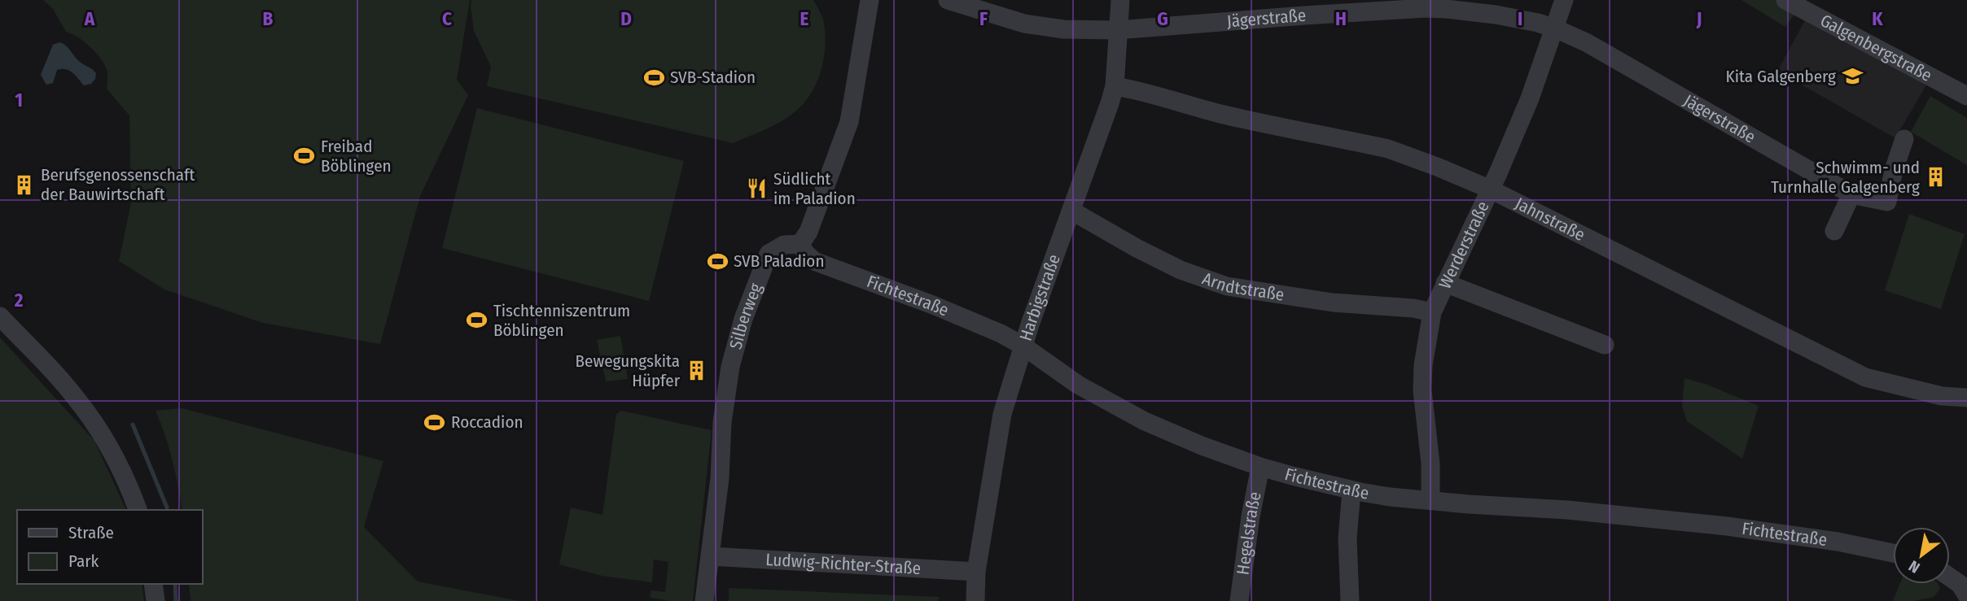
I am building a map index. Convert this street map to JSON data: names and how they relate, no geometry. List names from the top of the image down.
{
  "streets": {
    "street": [
      "Jägerstraße",
      "Galgenbergstraße",
      "Jahnstraße",
      "Werderstraße",
      "Arndtstraße",
      "Fichtestraße",
      "Harbigstraße",
      "Silberweg",
      "Hegelstraße",
      "Ludwig-Richter-Straße"
    ]
  },
  "crossings": [
    ["Jägerstraße", "Werderstraße"],
    ["Jägerstraße", "Harbigstraße"],
    ["Jahnstraße", "Werderstraße"],
    ["Jahnstraße", "Harbigstraße"],
    ["Werderstraße", "Arndtstraße"],
    ["Werderstraße", "Fichtestraße"],
    ["Arndtstraße", "Harbigstraße"],
    ["Fichtestraße", "Harbigstraße"],
    ["Fichtestraße", "Silberweg"],
    ["Fichtestraße", "Hegelstraße"],
    ["Harbigstraße", "Ludwig-Richter-Straße"],
    ["Silberweg", "Ludwig-Richter-Straße"]
  ],
  "places": {
    "school or university": ["Kita Galgenberg"],
    "sports": [
      "SVB-Stadion",
      "Freibad Böblingen",
      "SVB Paladion",
      "Tischtenniszentrum Böblingen",
      "Roccadion"
    ],
    "building": ["Schwimm- und Turnhalle Galgenberg", "Berufsgenossenschaft der Bauwirtschaft", "Bewegungskita Hüpfer"],
    "restaurant": ["Südlicht im Paladion"]
  },
  "legend": ["Straße", "Park"],
  "north": "bottom left",
  "grid": {
    "columns": [
      "A",
      "B",
      "C",
      "D",
      "E",
      "F",
      "G",
      "H",
      "I",
      "J",
      "K"
    ],
    "rows": ["1", "2"]
  }
}
